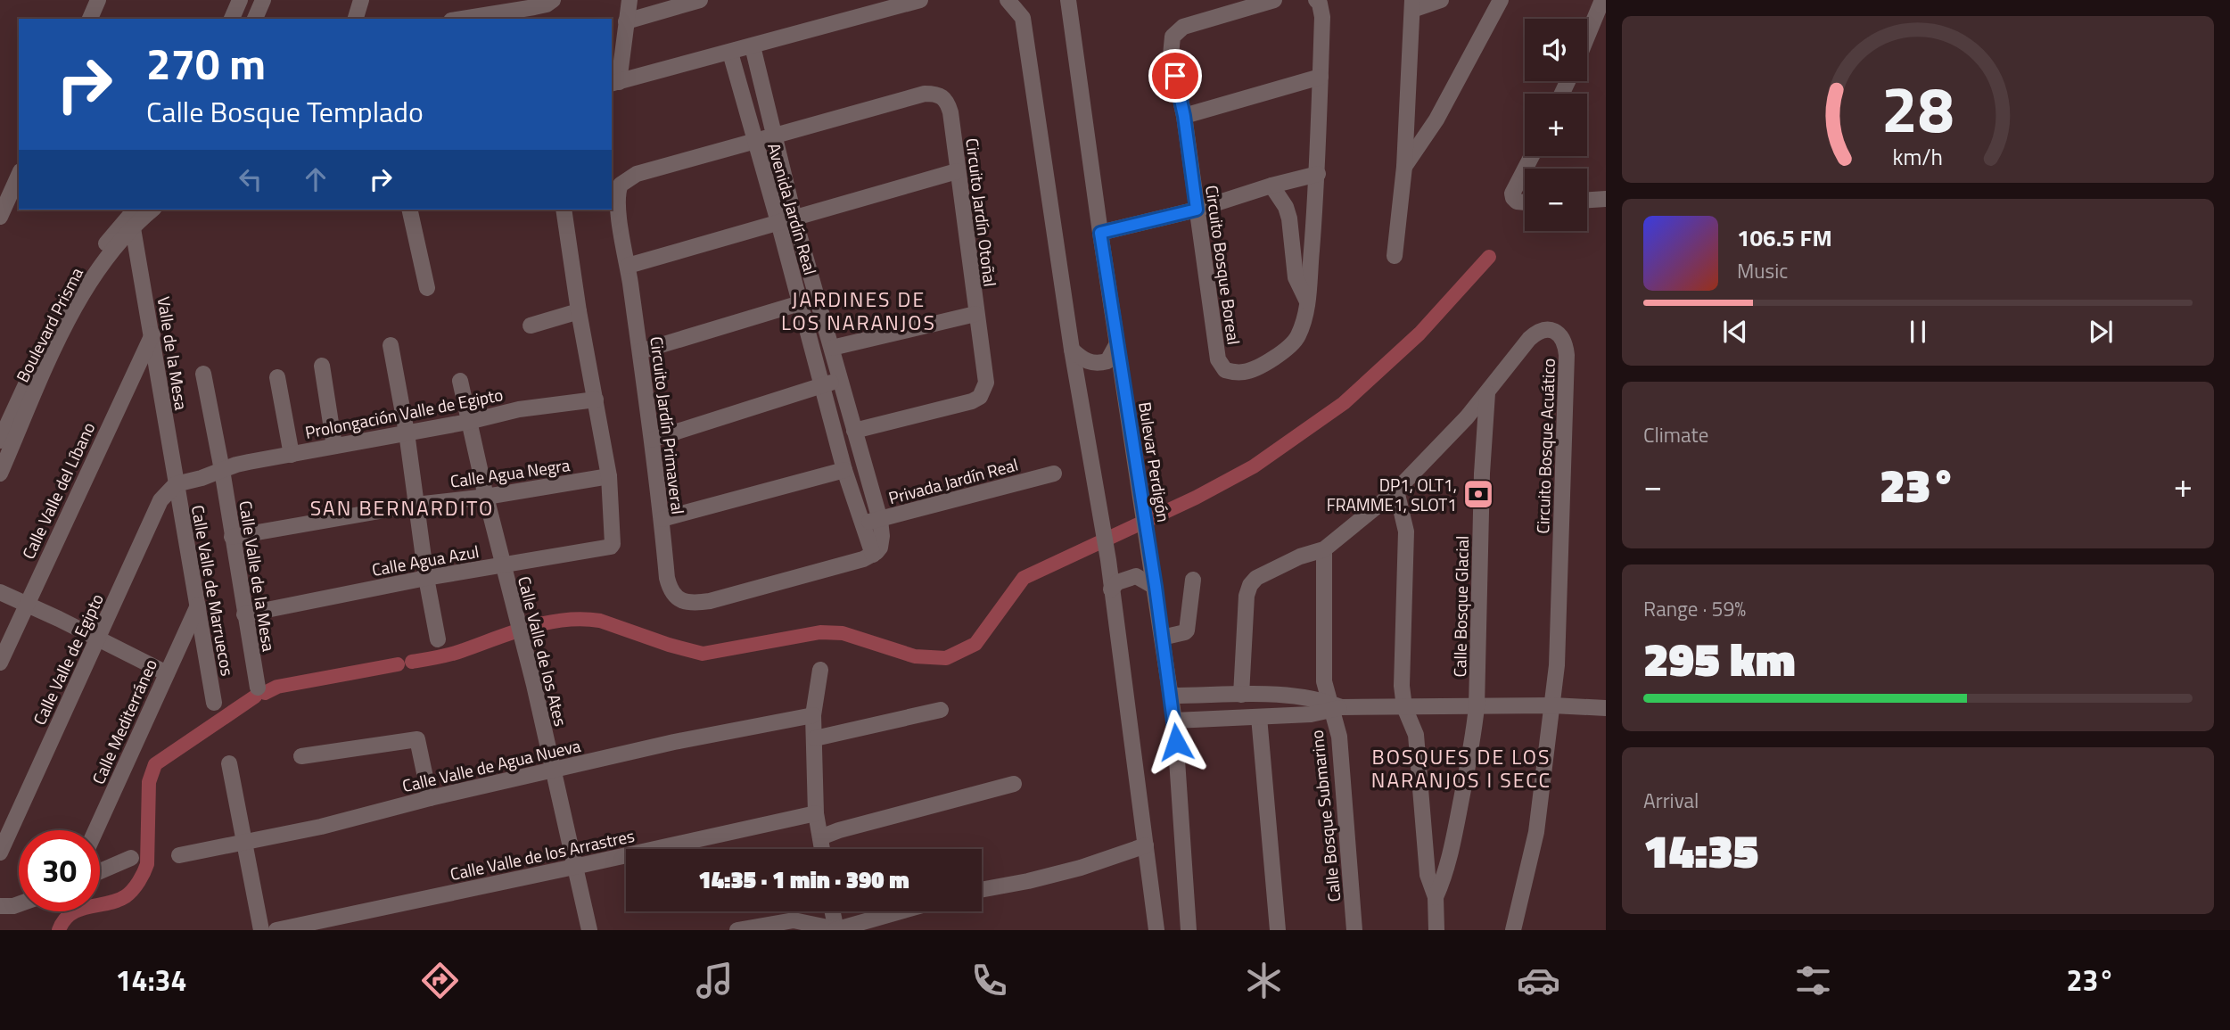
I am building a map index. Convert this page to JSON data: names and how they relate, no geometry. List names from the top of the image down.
{
  "streets": {
    "street": [
      "Avenida Jardín Real",
      "Circuito Jardín Otoñal",
      "Circuito Bosque Boreal",
      "Boulevard Prisma",
      "Valle de la Mesa",
      "Prolongación Valle de Egipto",
      "Circuito Jardín Primaveral",
      "Circuito Bosque Acuático",
      "Bulevar Perdigón",
      "Calle Agua Negra",
      "Privada Jardín Real",
      "Calle Valle del Líbano",
      "Calle Agua Azul",
      "Calle Valle de la Mesa",
      "Calle Valle de Marruecos",
      "Calle Bosque Glacial",
      "Calle Valle de los Ates",
      "Calle Valle de Egipto",
      "Calle Mediterráneo",
      "Calle Valle de Agua Nueva",
      "Calle Bosque Submarino",
      "Calle Valle de los Arrastres"
    ]
  },
  "crossings": [
    ["Avenida Jardín Real", "Circuito Jardín Otoñal"],
    ["Avenida Jardín Real", "Circuito Jardín Primaveral"],
    ["Avenida Jardín Real", "Privada Jardín Real"],
    ["Circuito Jardín Otoñal", "Circuito Jardín Primaveral"],
    ["Boulevard Prisma", "Valle de la Mesa"],
    ["Valle de la Mesa", "Prolongación Valle de Egipto"],
    ["Valle de la Mesa", "Calle Valle del Líbano"],
    ["Valle de la Mesa", "Calle Valle de Marruecos"],
    ["Valle de la Mesa", "Calle Valle de Egipto"],
    ["Prolongación Valle de Egipto", "Calle Valle de la Mesa"],
    ["Prolongación Valle de Egipto", "Calle Valle de Marruecos"],
    ["Prolongación Valle de Egipto", "Calle Valle de los Ates"],
    ["Prolongación Valle de Egipto", "Calle Valle de Egipto"],
    ["Circuito Bosque Acuático", "Calle Bosque Glacial"],
    ["Circuito Bosque Acuático", "Calle Bosque Submarino"],
    ["Calle Agua Negra", "Calle Agua Azul"],
    ["Calle Agua Negra", "Calle Valle de la Mesa"],
    ["Calle Agua Negra", "Calle Valle de los Ates"],
    ["Calle Agua Azul", "Calle Valle de la Mesa"],
    ["Calle Agua Azul", "Calle Valle de los Ates"],
    ["Calle Valle de Marruecos", "Calle Valle de Egipto"],
    ["Calle Valle de Marruecos", "Calle Mediterráneo"],
    ["Calle Valle de los Ates", "Calle Valle de Agua Nueva"],
    ["Calle Valle de los Ates", "Calle Valle de los Arrastres"]
  ],
  "districts": ["JARDINES DE LOS NARANJOS", "SAN BERNARDITO", "BOSQUES DE LOS NARANJOS I SECC"],
  "places": {
    "bank": ["DP1, OLT1, FRAMME1, SLOT1"]
  },
  "page": {
    "map_buttons": ["+", "−"],
    "turn": ["270 m", "Calle Bosque Templado"],
    "song": ["106.5 FM", "Music"],
    "tile": [
      "Climate",
      ["Range · 59%", "295 km"],
      ["Arrival", "14:35"]
    ],
    "heat": ["−", "23°", "+"],
    "limit": "30",
    "trip": "14:35 · 1 min · 390 m",
    "tabs": ["14:34", "23°"],
    "gauge": ["28", "km/h"]
  }
}
